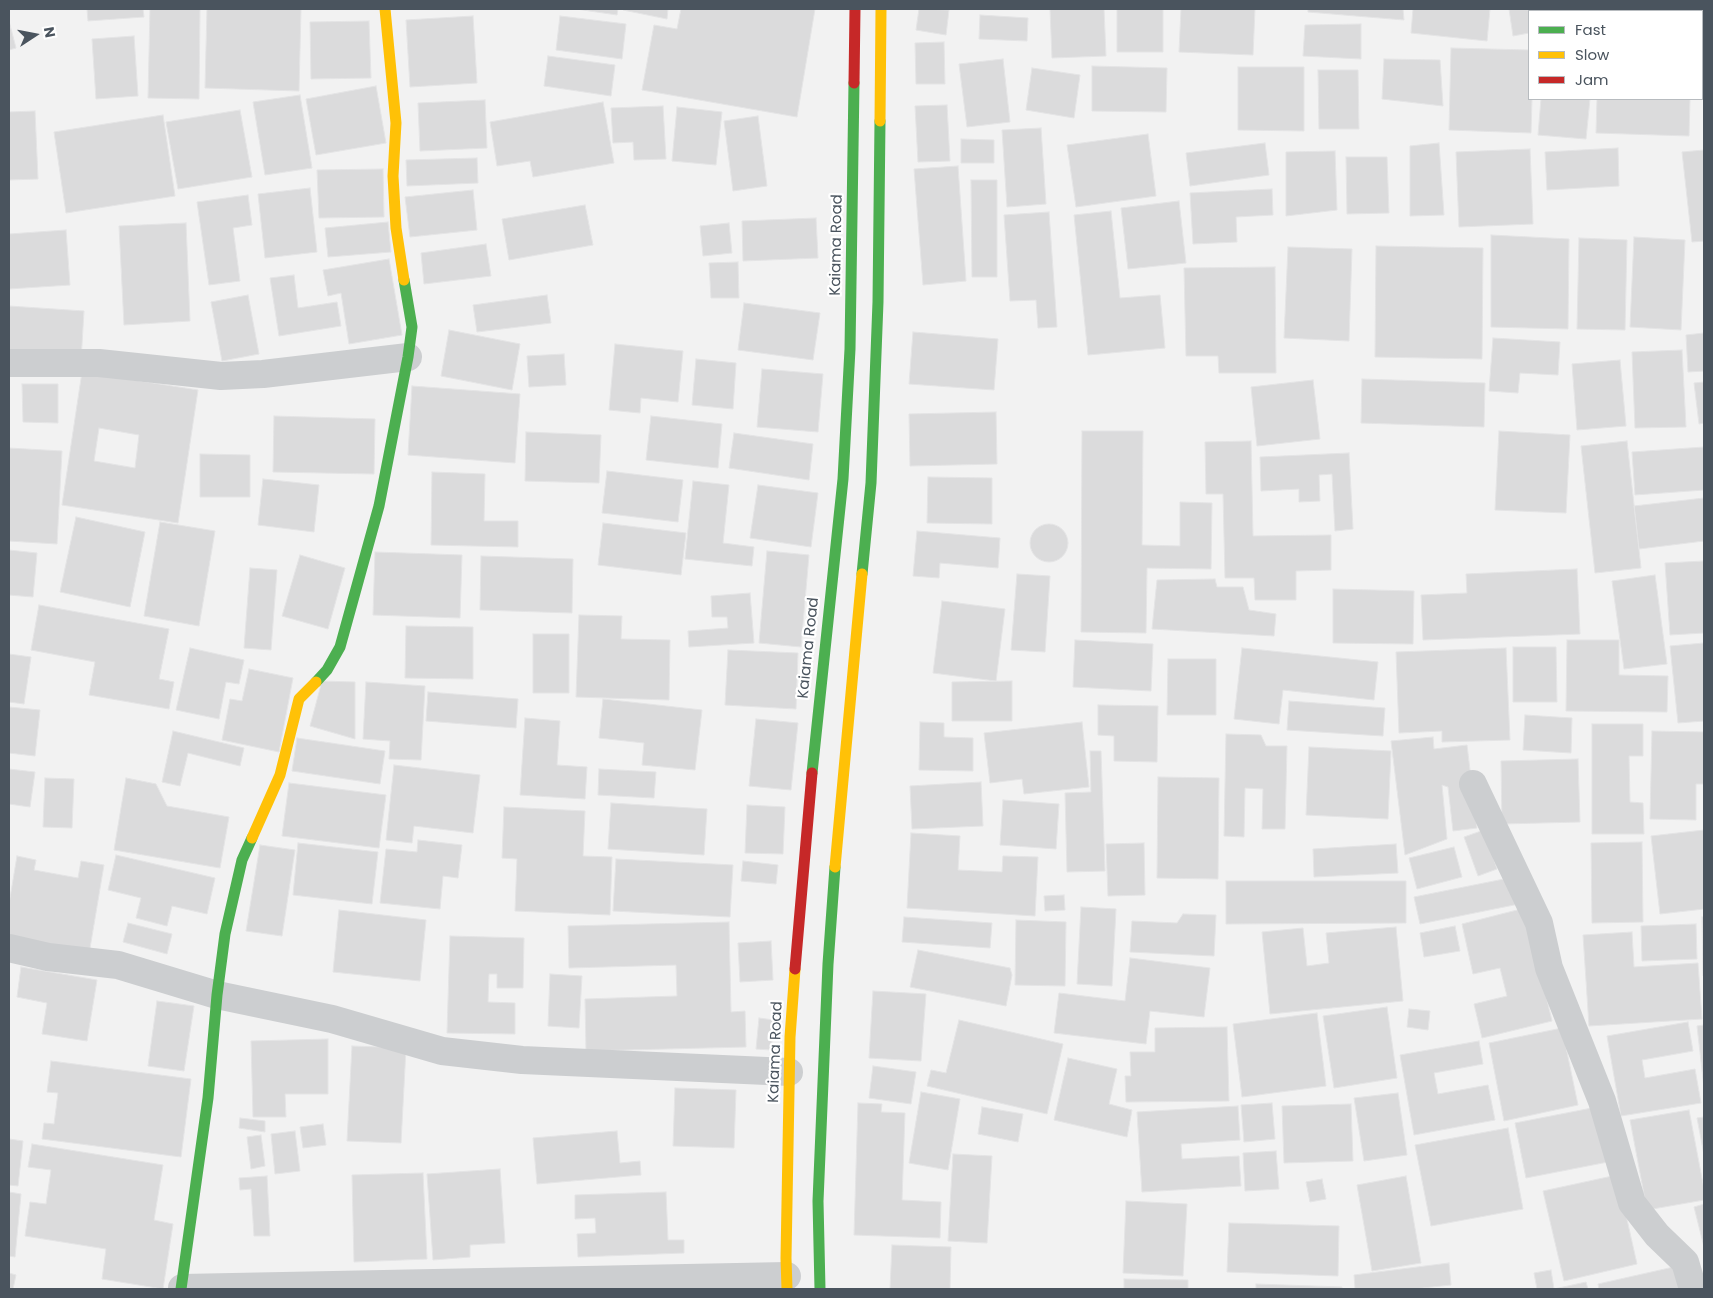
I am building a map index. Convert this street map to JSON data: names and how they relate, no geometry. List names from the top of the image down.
{
  "streets": {
    "main road": ["Kaiama Road"]
  },
  "legend": ["Fast", "Slow", "Jam"],
  "north": "right"
}
